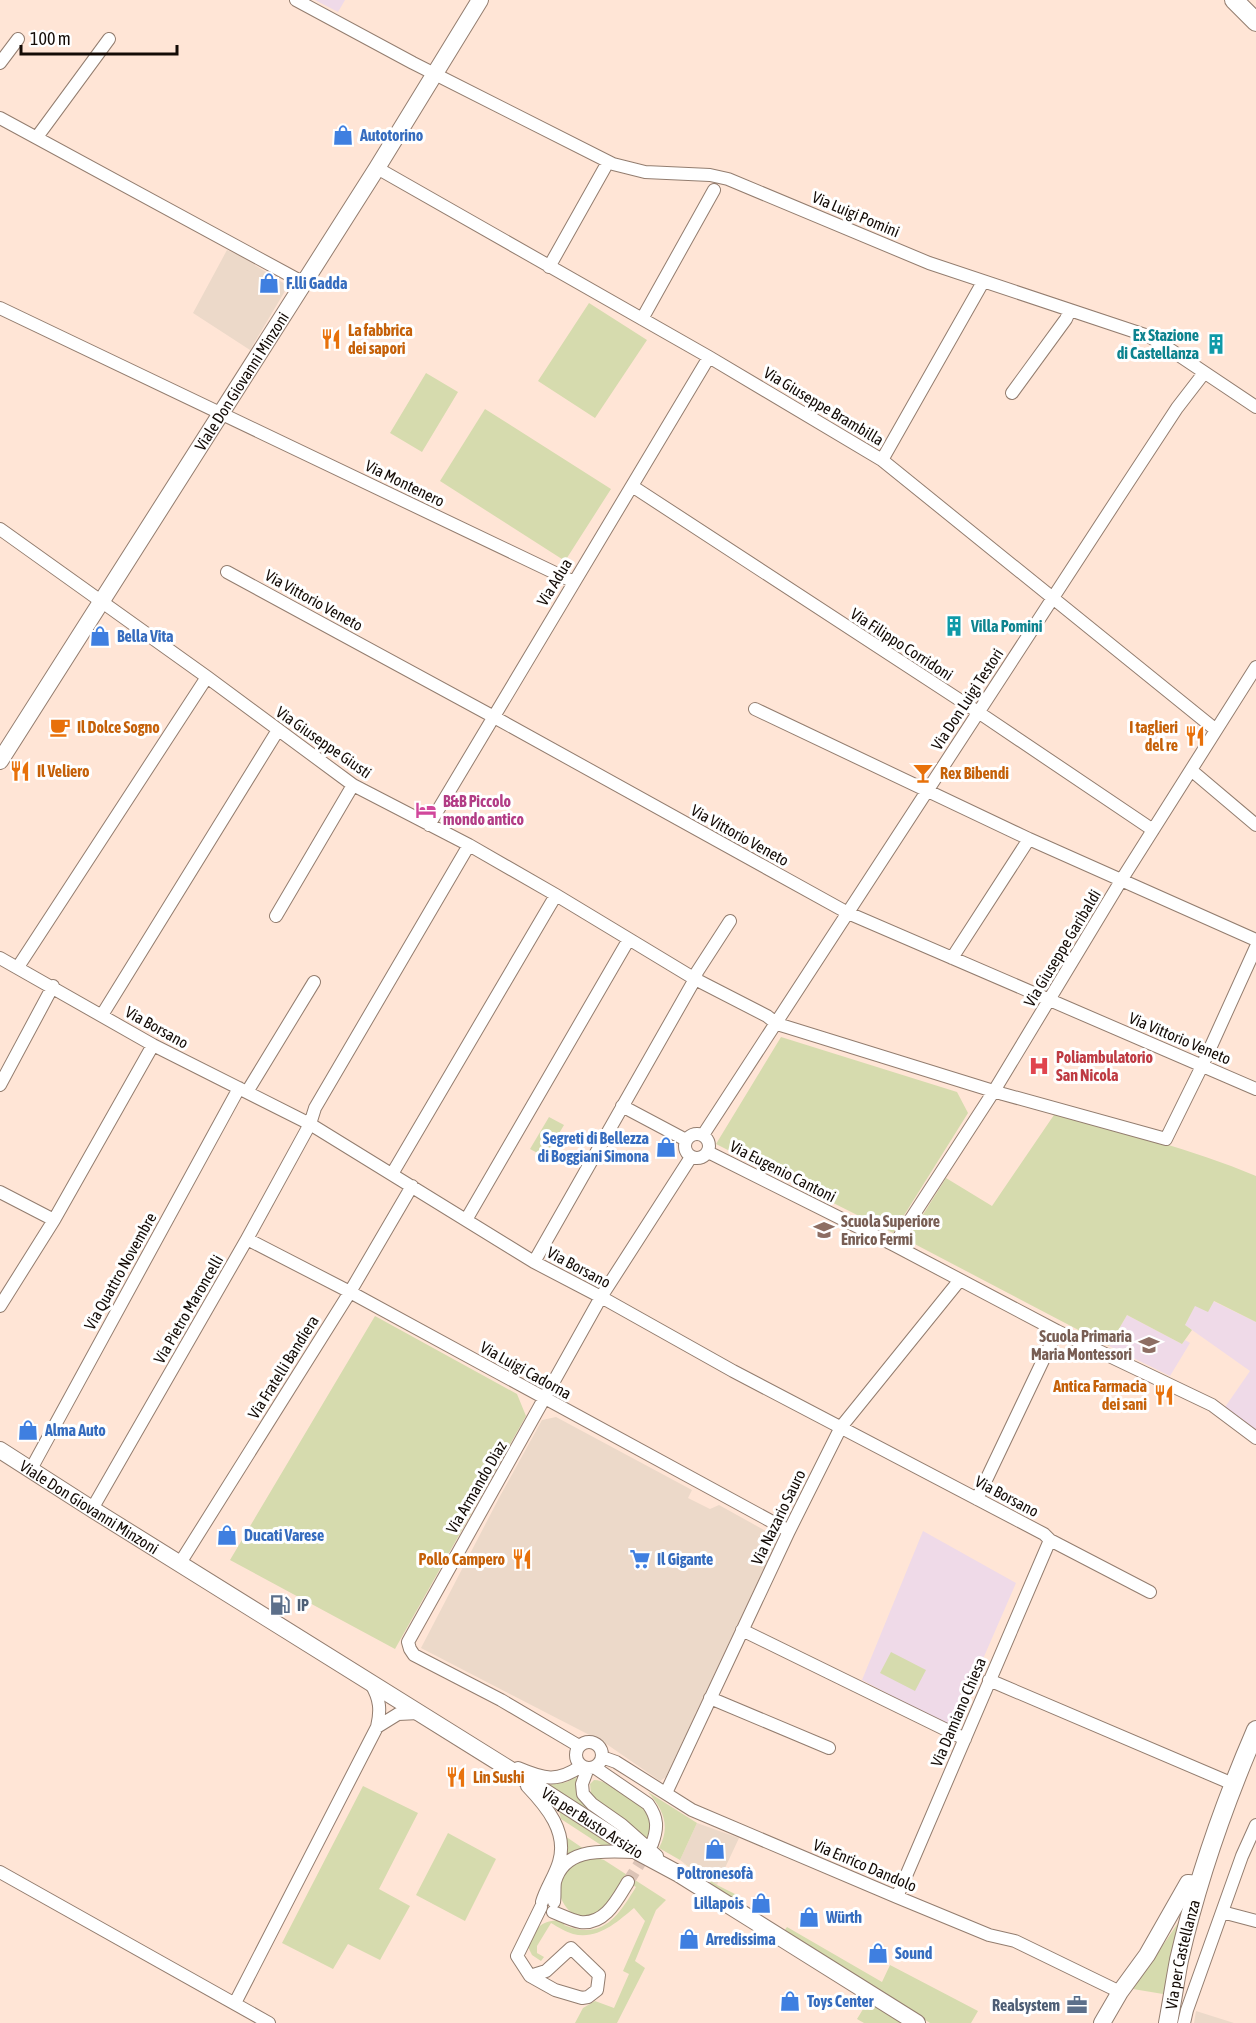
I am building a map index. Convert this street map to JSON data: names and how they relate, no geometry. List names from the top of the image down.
{
  "streets": {
    "main road": ["Via per Castellanza"],
    "street": [
      "Via Luigi Pomini",
      "Viale Don Giovanni Minzoni",
      "Via Giuseppe Brambilla",
      "Via Montenero",
      "Via Adua",
      "Via Vittorio Veneto",
      "Via Filippo Corridoni",
      "Via Don Luigi Testori",
      "Via Giuseppe Giusti",
      "Via Giuseppe Garibaldi",
      "Via Borsano",
      "Via Eugenio Cantoni",
      "Via Quattro Novembre",
      "Via Pietro Maroncelli",
      "Via Fratelli Bandiera",
      "Via Luigi Cadorna",
      "Via Armando Diaz",
      "Via Nazario Sauro",
      "Via Damiano Chiesa",
      "Via per Busto Arsizio",
      "Via Enrico Dandolo"
    ]
  },
  "crossings": [
    ["Via Luigi Pomini", "Viale Don Giovanni Minzoni"],
    ["Via Luigi Pomini", "Via Don Luigi Testori"],
    ["Viale Don Giovanni Minzoni", "Via Giuseppe Brambilla"],
    ["Viale Don Giovanni Minzoni", "Via Montenero"],
    ["Viale Don Giovanni Minzoni", "Via Giuseppe Giusti"],
    ["Viale Don Giovanni Minzoni", "Via Quattro Novembre"],
    ["Viale Don Giovanni Minzoni", "Via Pietro Maroncelli"],
    ["Viale Don Giovanni Minzoni", "Via Fratelli Bandiera"],
    ["Viale Don Giovanni Minzoni", "Via per Busto Arsizio"],
    ["Via Giuseppe Brambilla", "Via Adua"],
    ["Via Giuseppe Brambilla", "Via Don Luigi Testori"],
    ["Via Giuseppe Brambilla", "Via Giuseppe Garibaldi"],
    ["Via Montenero", "Via Adua"],
    ["Via Adua", "Via Vittorio Veneto"],
    ["Via Adua", "Via Filippo Corridoni"],
    ["Via Adua", "Via Giuseppe Giusti"],
    ["Via Vittorio Veneto", "Via Don Luigi Testori"],
    ["Via Vittorio Veneto", "Via Giuseppe Giusti"],
    ["Via Vittorio Veneto", "Via Giuseppe Garibaldi"],
    ["Via Filippo Corridoni", "Via Don Luigi Testori"],
    ["Via Filippo Corridoni", "Via Giuseppe Garibaldi"],
    ["Via Don Luigi Testori", "Via Giuseppe Giusti"],
    ["Via Don Luigi Testori", "Via Eugenio Cantoni"],
    ["Via Giuseppe Giusti", "Via Giuseppe Garibaldi"],
    ["Via Giuseppe Giusti", "Via Pietro Maroncelli"],
    ["Via Giuseppe Garibaldi", "Via Eugenio Cantoni"],
    ["Via Borsano", "Via Quattro Novembre"],
    ["Via Borsano", "Via Pietro Maroncelli"],
    ["Via Borsano", "Via Fratelli Bandiera"],
    ["Via Borsano", "Via Armando Diaz"],
    ["Via Borsano", "Via Nazario Sauro"],
    ["Via Borsano", "Via Damiano Chiesa"],
    ["Via Eugenio Cantoni", "Via Nazario Sauro"],
    ["Via Pietro Maroncelli", "Via Luigi Cadorna"],
    ["Via Fratelli Bandiera", "Via Luigi Cadorna"],
    ["Via Fratelli Bandiera", "Via per Busto Arsizio"],
    ["Via Luigi Cadorna", "Via Armando Diaz"],
    ["Via Luigi Cadorna", "Via Nazario Sauro"],
    ["Via Armando Diaz", "Via Enrico Dandolo"],
    ["Via Nazario Sauro", "Via Enrico Dandolo"],
    ["Via Damiano Chiesa", "Via Enrico Dandolo"]
  ],
  "places": {
    "shop": [
      "Autotorino",
      "F.lli Gadda",
      "Bella Vita",
      "Segreti di Bellezza di Boggiani Simona",
      "Alma Auto",
      "Ducati Varese",
      "Poltronesofà",
      "Lillapois",
      "Würth",
      "Arredissima",
      "Sound",
      "Toys Center"
    ],
    "restaurant": [
      "La fabbrica dei sapori",
      "I taglieri del re",
      "Il Veliero",
      "Antica Farmacia dei sani",
      "Pollo Campero",
      "Lin Sushi"
    ],
    "building": ["Ex Stazione di Castellanza", "Villa Pomini"],
    "cafe": ["Il Dolce Sogno"],
    "bar": ["Rex Bibendi"],
    "hotel": ["B&B Piccolo mondo antico"],
    "hospital": ["Poliambulatorio San Nicola"],
    "school or university": ["Scuola Superiore Enrico Fermi", "Scuola Primaria Maria Montessori"],
    "supermarket": ["Il Gigante"],
    "fuel station": ["IP"],
    "office": ["Realsystem"]
  },
  "scale_bar": "100 m"
}
